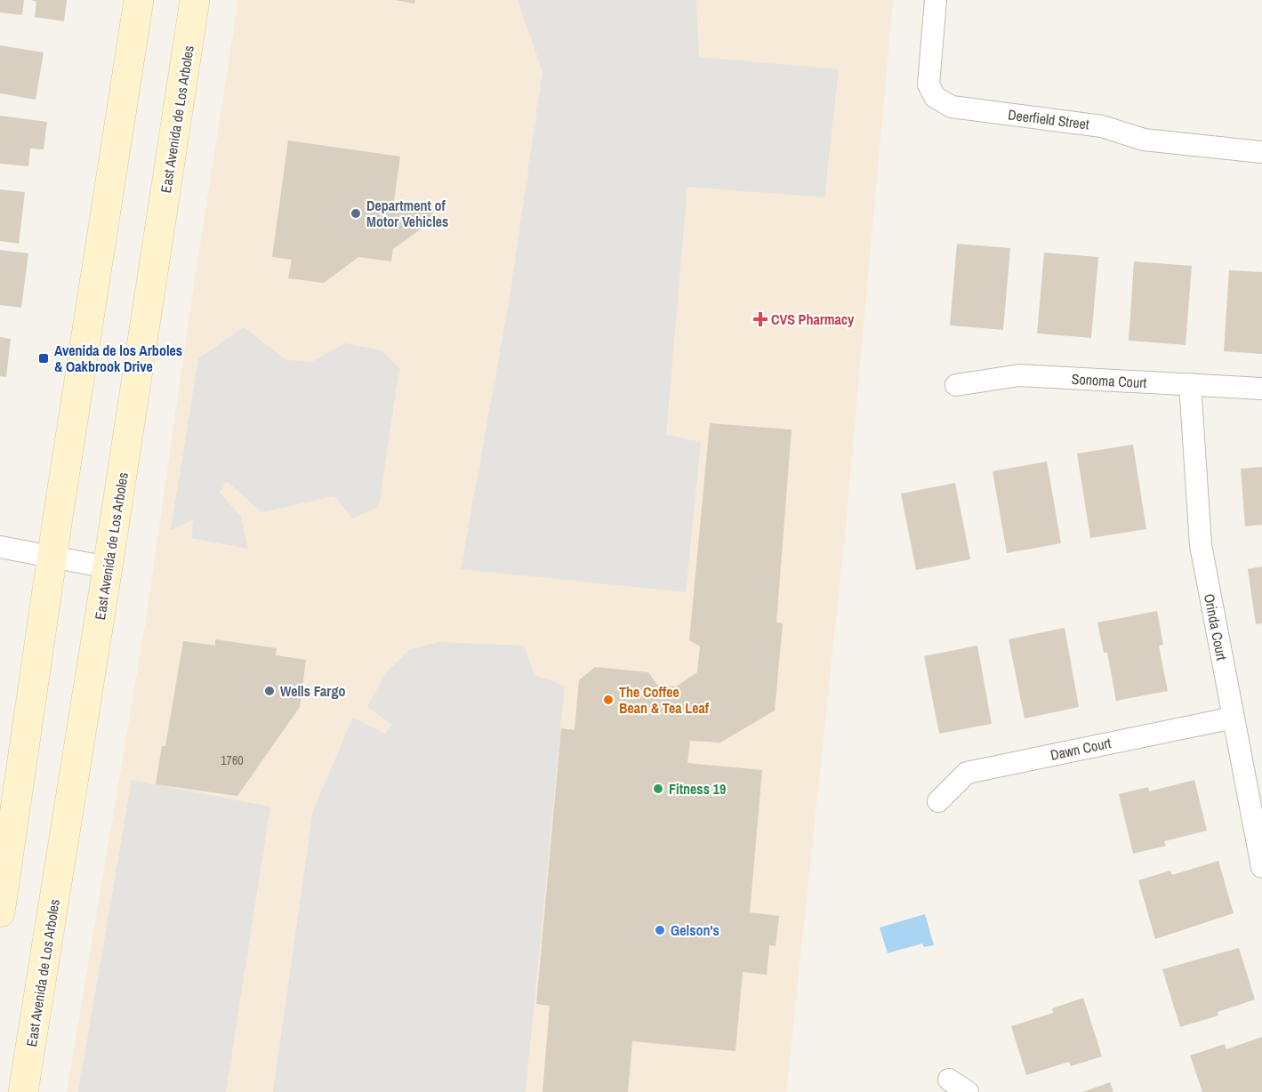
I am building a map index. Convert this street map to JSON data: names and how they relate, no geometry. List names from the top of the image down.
{
  "streets": {
    "main road": ["East Avenida de Los Arboles"],
    "street": [
      "Deerfield Street",
      "Sonoma Court",
      "Orinda Court",
      "Dawn Court"
    ]
  },
  "crossings": [
    ["Sonoma Court", "Orinda Court"],
    ["Orinda Court", "Dawn Court"]
  ],
  "places": {
    "other": [
      "Department of Motor Vehicles",
      "Wells Fargo",
      "The Coffee Bean & Tea Leaf",
      "Fitness 19",
      "Gelson's"
    ],
    "health": ["CVS Pharmacy"],
    "transit": ["Avenida de los Arboles & Oakbrook Drive"]
  },
  "house_numbers": ["1760"]
}
